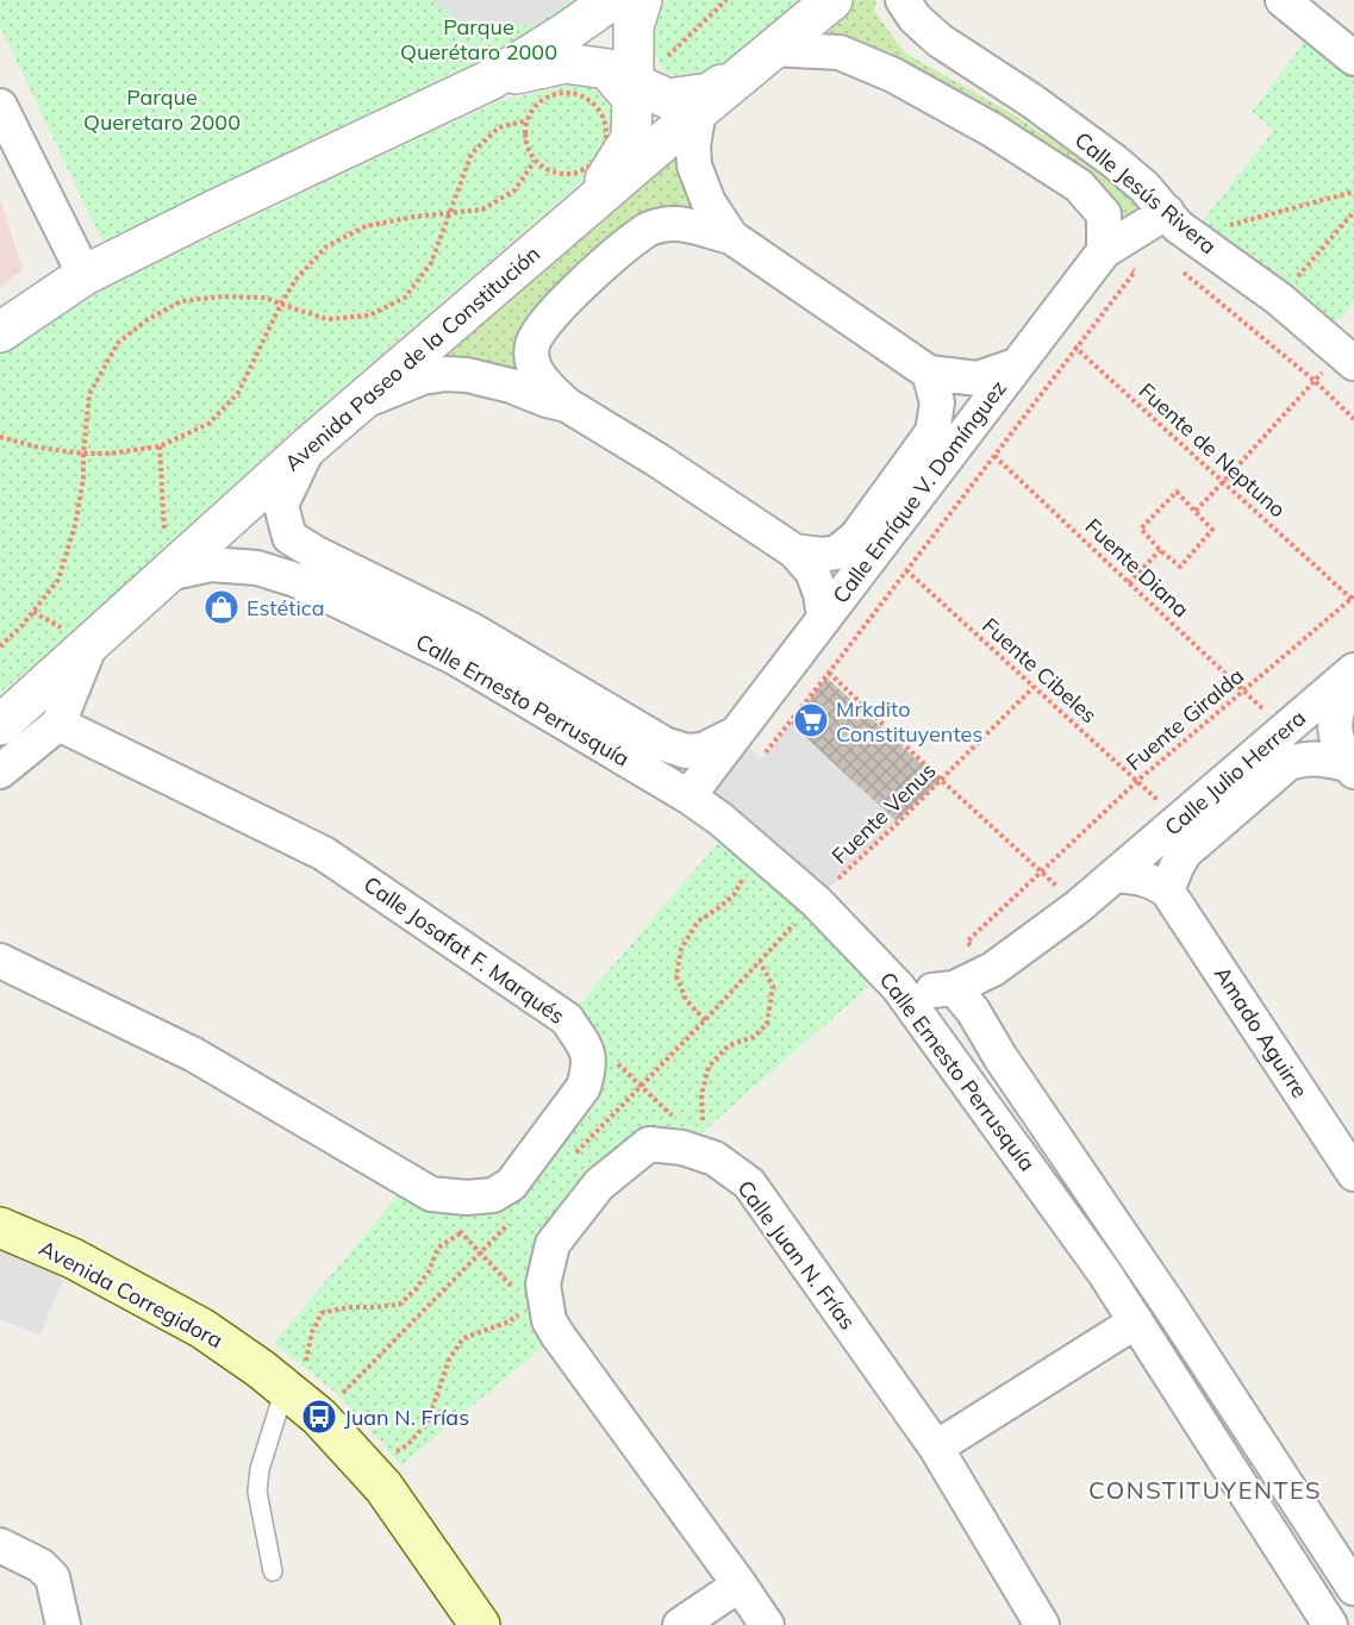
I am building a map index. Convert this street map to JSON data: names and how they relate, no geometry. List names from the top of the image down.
{
  "streets": {
    "main road": ["Avenida Corregidora"],
    "street": [
      "Calle Jesús Rivera",
      "Avenida Paseo de la Constitución",
      "Calle Enríque V. Domínguez",
      "Calle Ernesto Perrusquía",
      "Calle Julio Herrera",
      "Calle Josafat F. Marqués",
      "Amado Aguirre",
      "Calle Juan N. Frías"
    ],
    "path": [
      "Fuente de Neptuno",
      "Fuente Diana",
      "Fuente Cibeles",
      "Fuente Giralda",
      "Fuente Venus"
    ]
  },
  "crossings": [
    ["Calle Jesús Rivera", "Avenida Paseo de la Constitución"],
    ["Calle Jesús Rivera", "Calle Enríque V. Domínguez"],
    ["Avenida Paseo de la Constitución", "Calle Ernesto Perrusquía"],
    ["Fuente de Neptuno", "Calle Enríque V. Domínguez"],
    ["Fuente de Neptuno", "Fuente Giralda"],
    ["Calle Enríque V. Domínguez", "Fuente Diana"],
    ["Calle Enríque V. Domínguez", "Fuente Cibeles"],
    ["Calle Enríque V. Domínguez", "Calle Ernesto Perrusquía"],
    ["Fuente Diana", "Fuente Giralda"],
    ["Fuente Diana", "Calle Julio Herrera"],
    ["Fuente Cibeles", "Fuente Giralda"],
    ["Fuente Cibeles", "Calle Julio Herrera"],
    ["Fuente Cibeles", "Fuente Venus"],
    ["Calle Ernesto Perrusquía", "Calle Julio Herrera"],
    ["Calle Ernesto Perrusquía", "Fuente Venus"],
    ["Fuente Giralda", "Calle Julio Herrera"],
    ["Calle Julio Herrera", "Amado Aguirre"]
  ],
  "districts": ["CONSTITUYENTES"],
  "parks": ["Parque Querétaro 2000", "Parque Queretaro 2000"],
  "places": {
    "shop": ["Estética"],
    "supermarket": ["Mrkdito Constituyentes"],
    "bus stop": ["Juan N. Frías"]
  }
}
